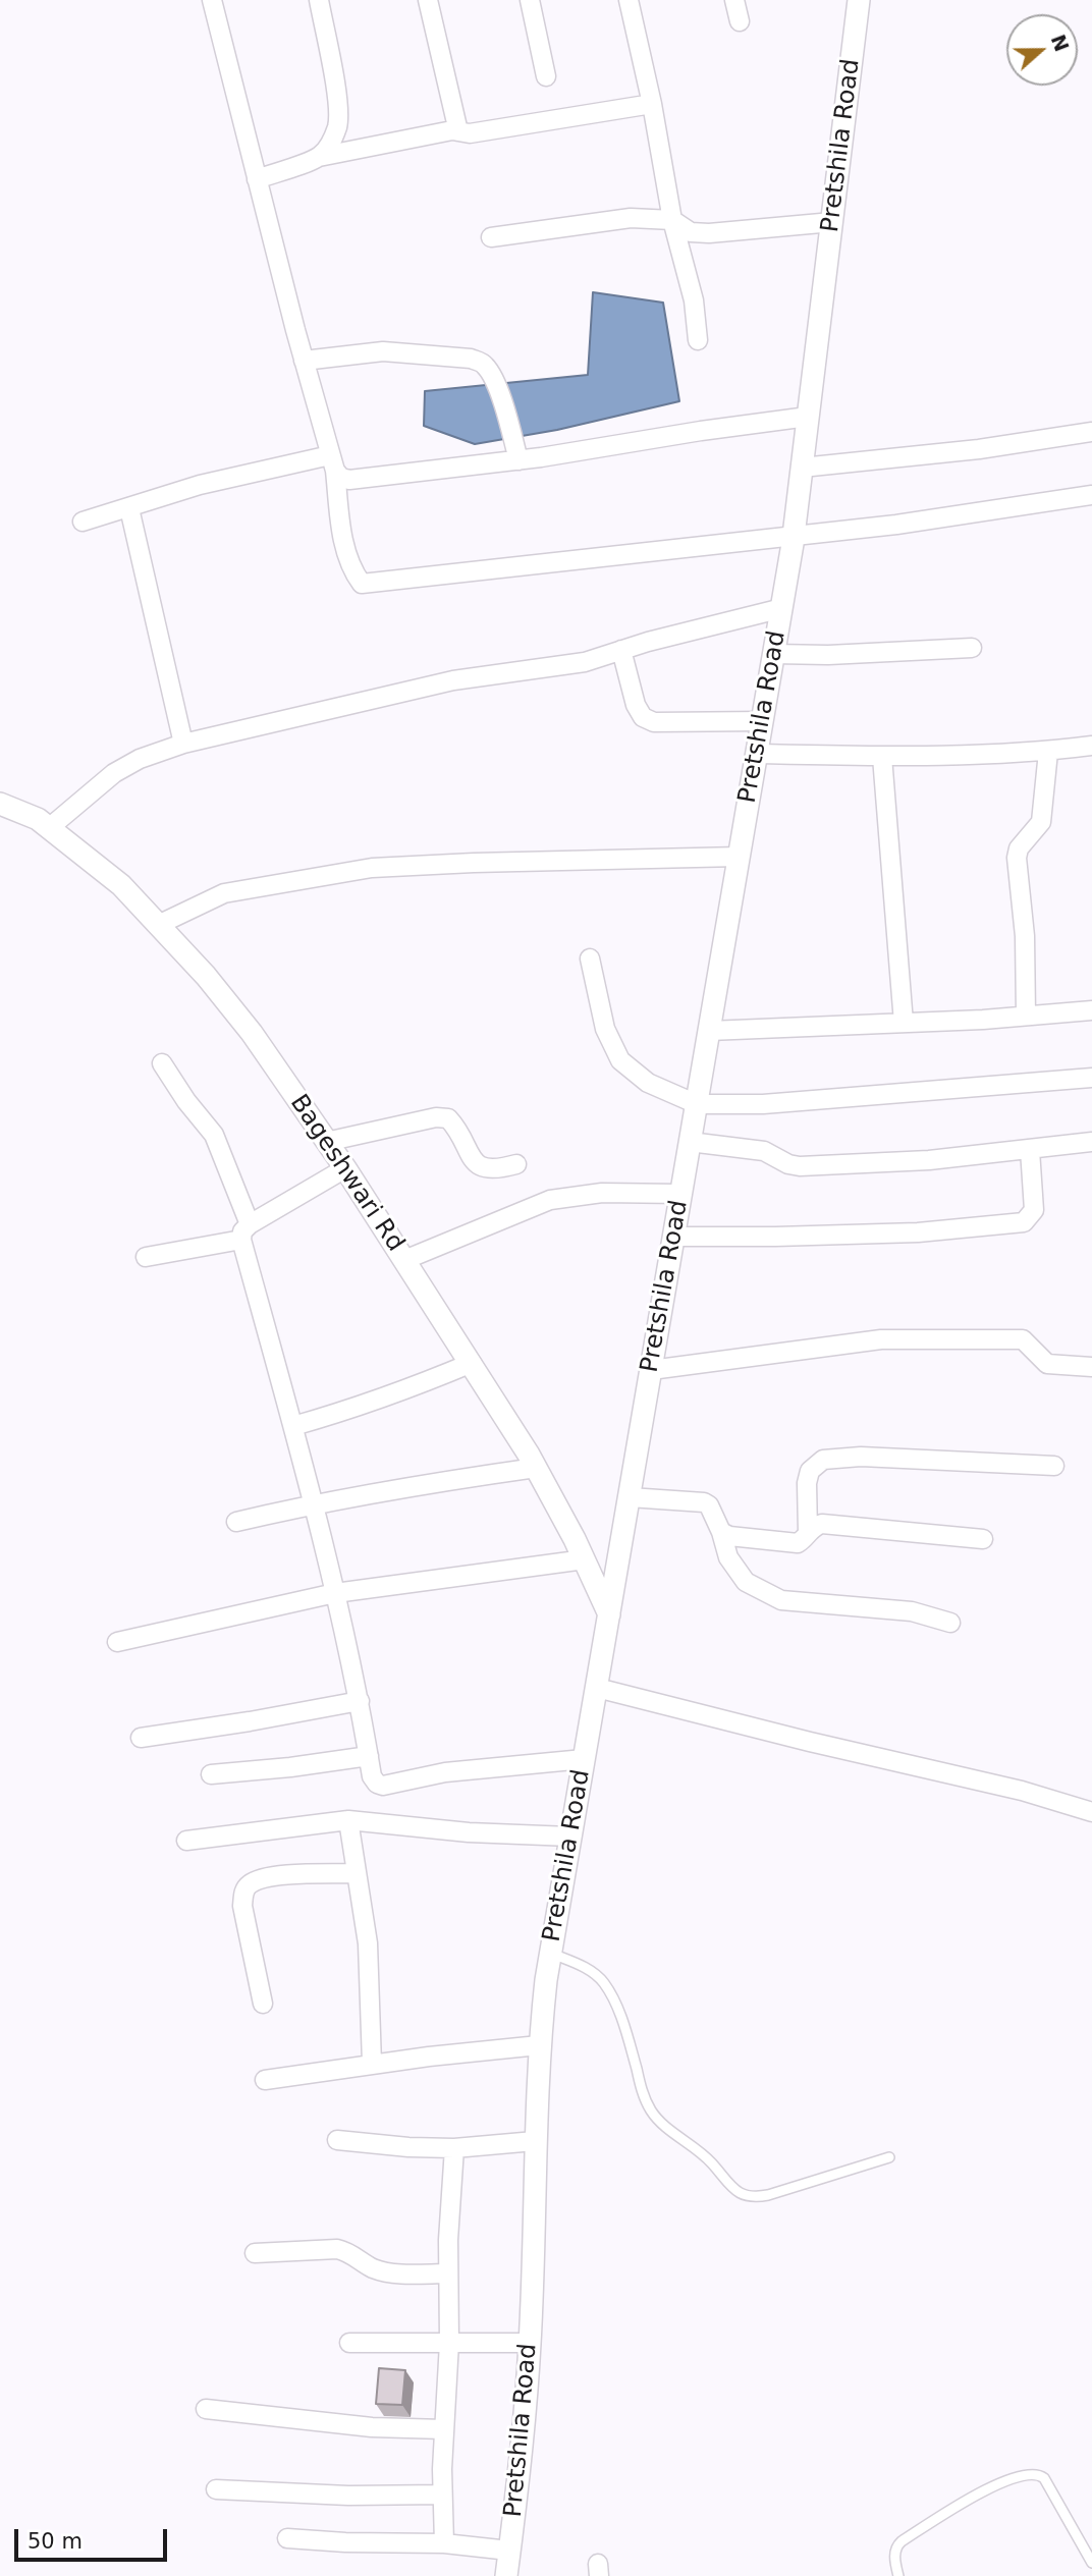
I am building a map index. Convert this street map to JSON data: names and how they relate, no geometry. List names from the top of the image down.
{
  "streets": {
    "street": ["Pretshila Road", "Bageshwari Rd"]
  },
  "crossings": [
    ["Pretshila Road", "Bageshwari Rd"]
  ],
  "scale_bar": "50 m",
  "north": "right"
}
